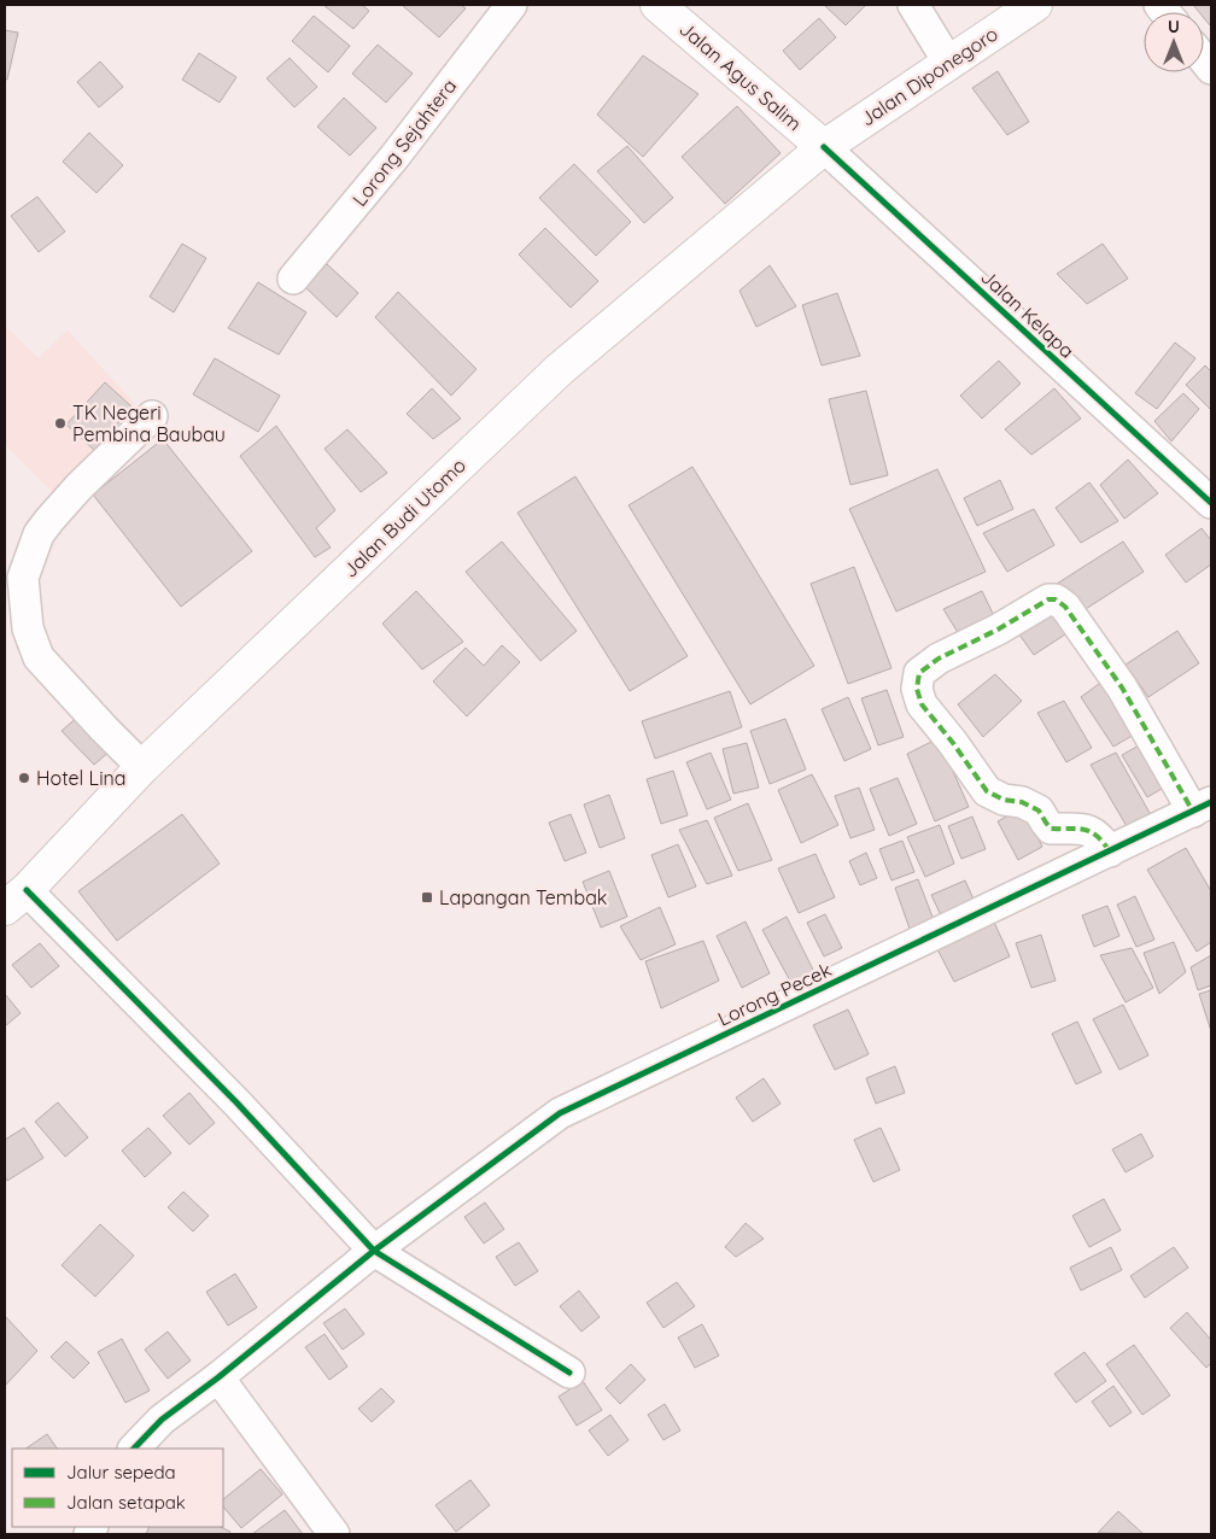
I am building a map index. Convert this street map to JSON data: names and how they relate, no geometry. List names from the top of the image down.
{
  "streets": {
    "main road": ["Jalan Agus Salim", "Jalan Diponegoro", "Jalan Budi Utomo"],
    "street": ["Lorong Sejahtera", "Jalan Kelapa", "Lorong Pecek"]
  },
  "crossings": [
    ["Jalan Agus Salim", "Jalan Diponegoro"],
    ["Jalan Agus Salim", "Jalan Kelapa"],
    ["Jalan Agus Salim", "Jalan Budi Utomo"],
    ["Jalan Diponegoro", "Jalan Kelapa"],
    ["Jalan Diponegoro", "Jalan Budi Utomo"],
    ["Jalan Kelapa", "Jalan Budi Utomo"]
  ],
  "places": {
    "other": ["TK Negeri Pembina Baubau", "Hotel Lina"],
    "transit": ["Lapangan Tembak"]
  },
  "legend": ["Jalur sepeda", "Jalan setapak"],
  "north": "top"
}
